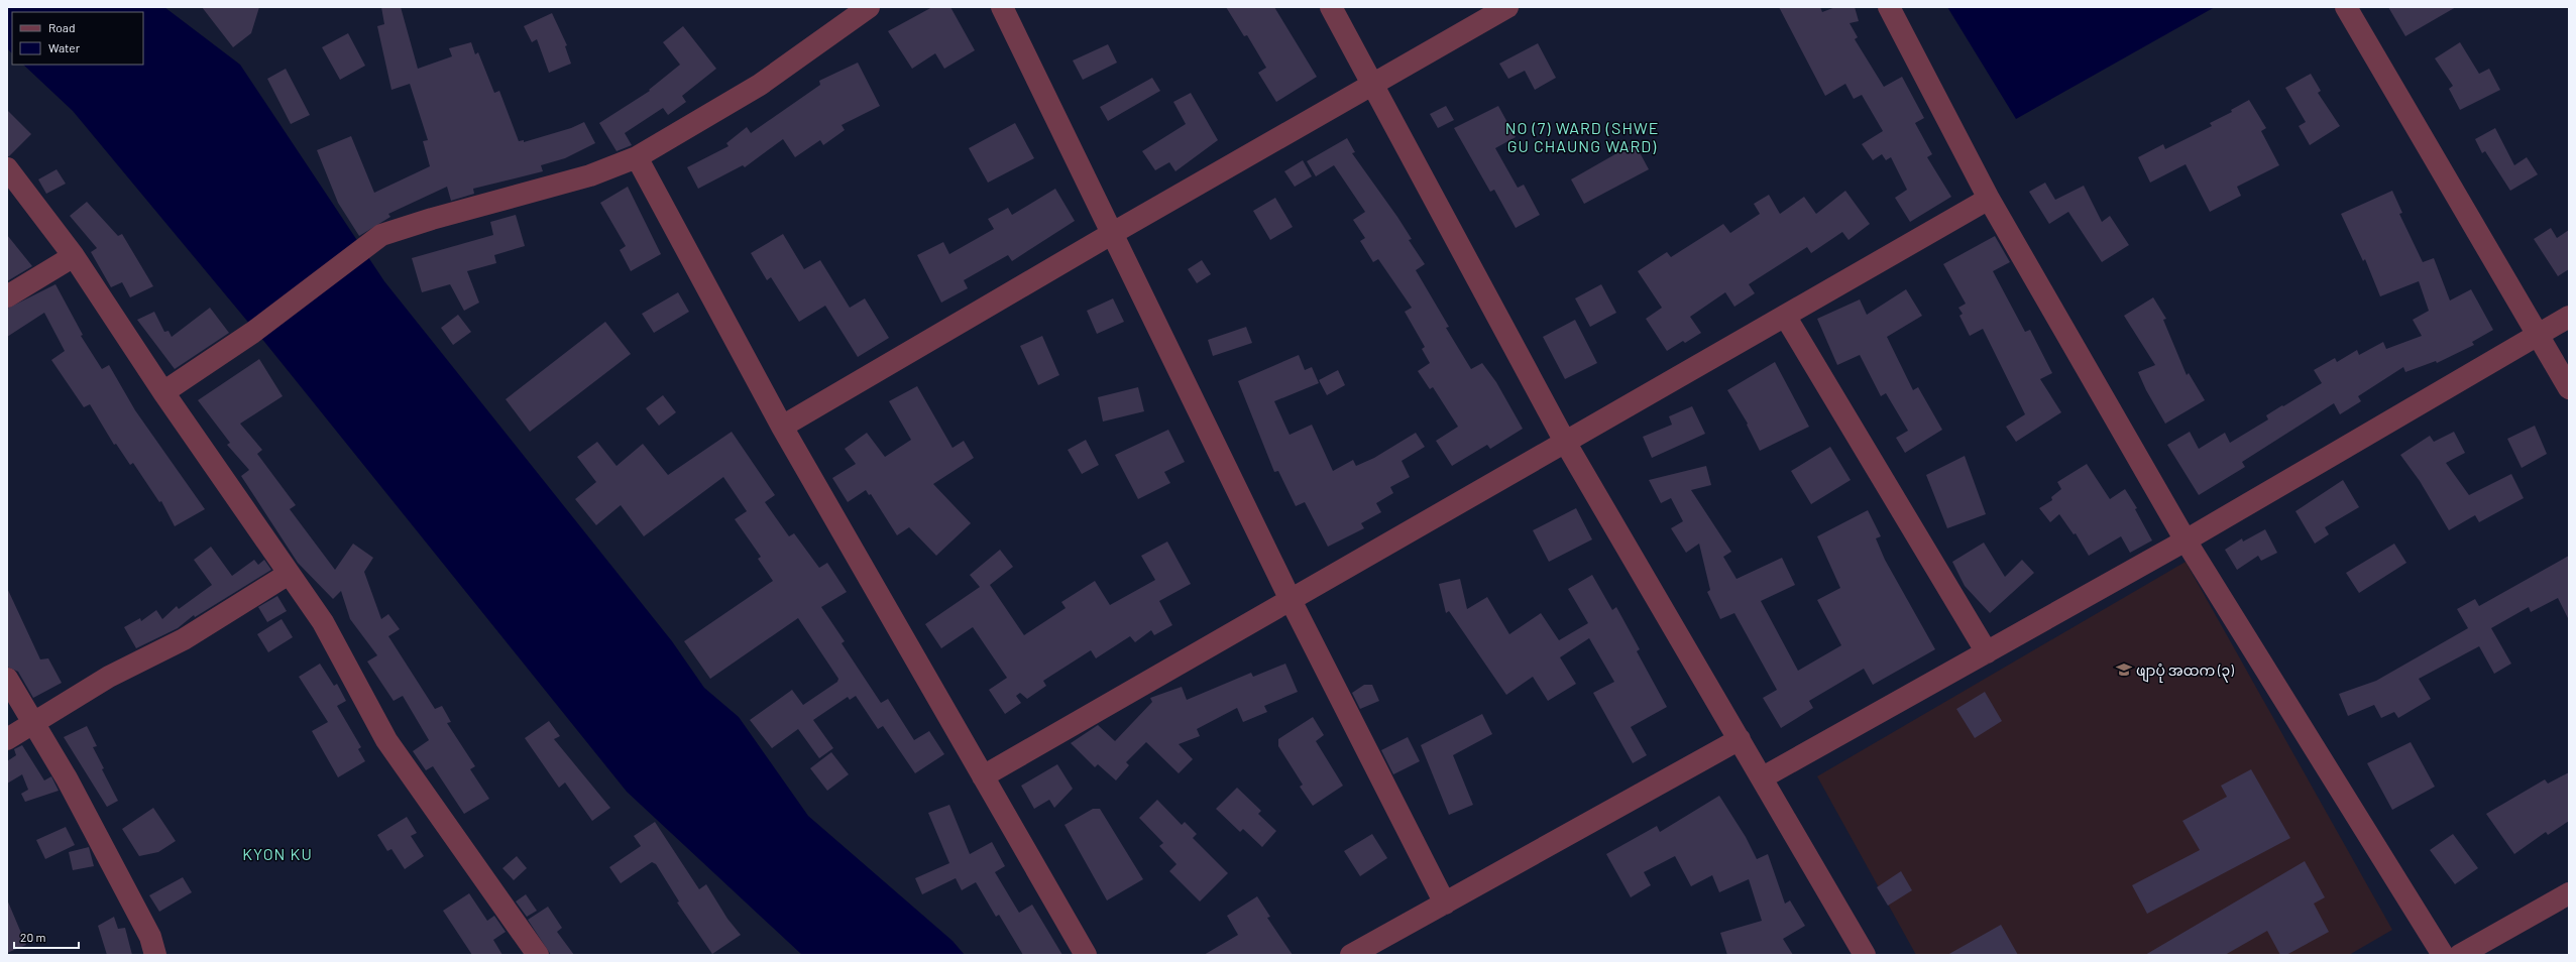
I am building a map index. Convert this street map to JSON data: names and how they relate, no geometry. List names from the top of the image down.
{
  "districts": ["NO (7) WARD (SHWE GU CHAUNG WARD)", "KYON KU"],
  "places": {
    "school or university": ["ဖျာပုံ အထက (၃)"]
  },
  "legend": ["Road", "Water"],
  "scale_bar": "20 m"
}
